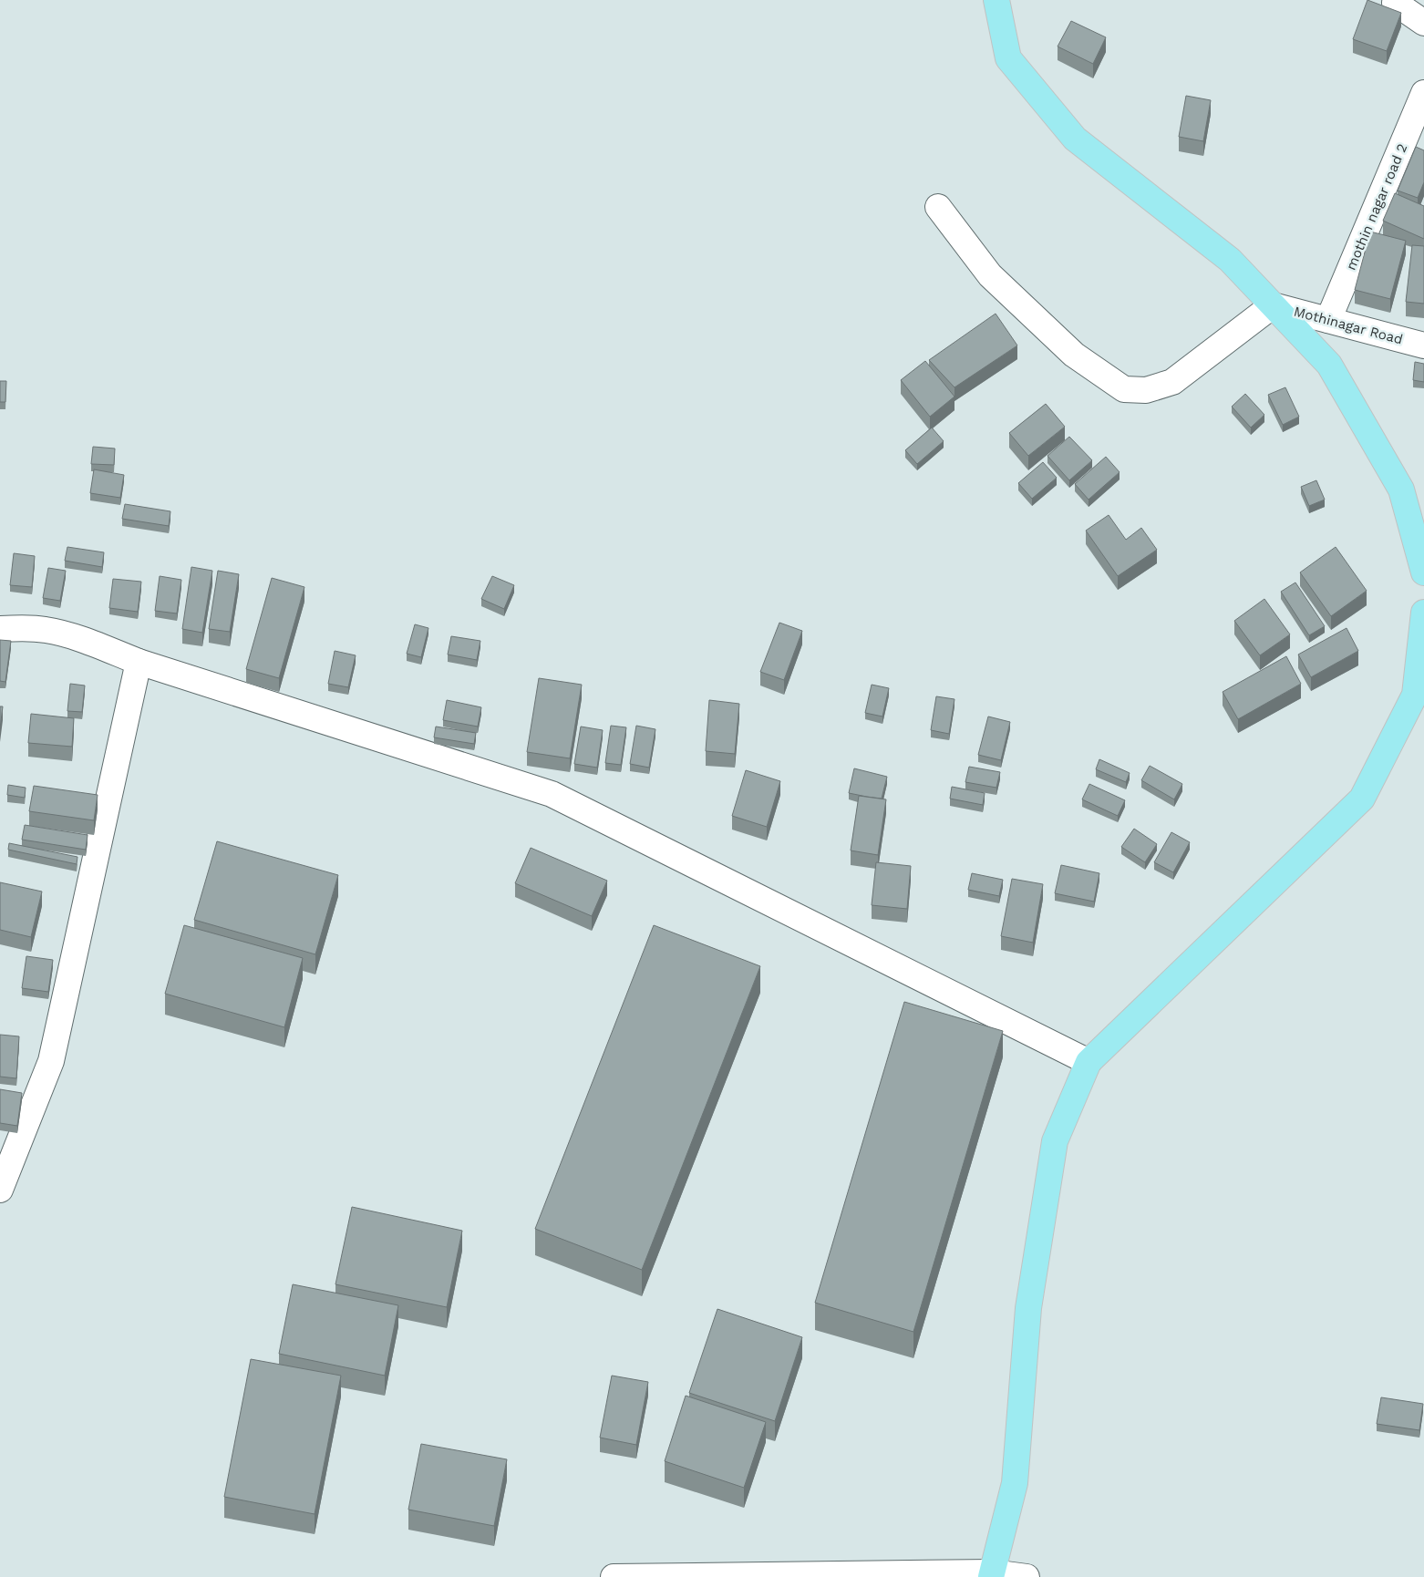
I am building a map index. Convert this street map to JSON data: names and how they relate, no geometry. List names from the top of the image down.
{
  "streets": {
    "street": ["mothin nagar road 2", "Mothinagar Road"]
  },
  "crossings": [
    ["mothin nagar road 2", "Mothinagar Road"]
  ]
}
